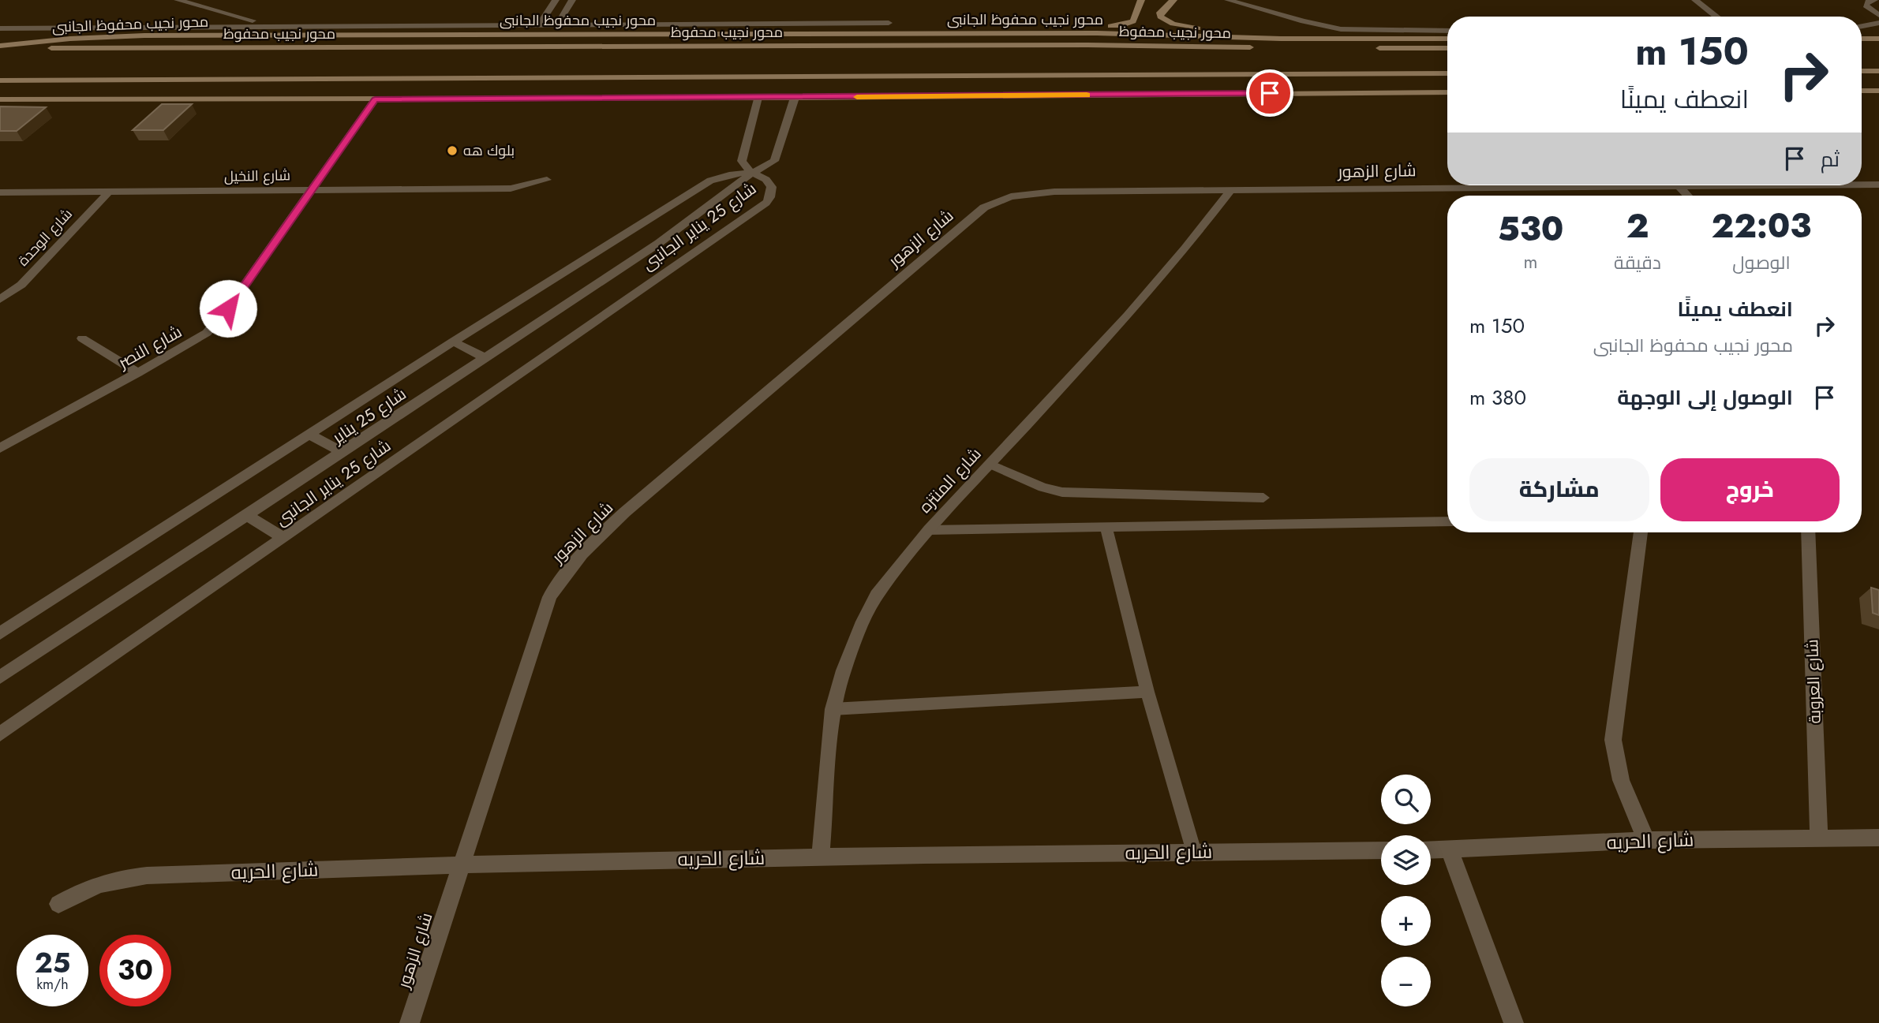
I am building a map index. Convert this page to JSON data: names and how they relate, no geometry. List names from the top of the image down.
{
  "streets": {
    "street": [
      "محور نجيب محفوظ الجانبى",
      "محور نجيب محفوظ",
      "شارع الزهور",
      "شارع النخيل",
      "شارع 25 يناير الجانبى",
      "شارع الوحدة",
      "شارع النصر",
      "شارع 25 يناير",
      "شارع المنتزه",
      "شارع العروبة",
      "شارع الحريه"
    ]
  },
  "crossings": [
    ["محور نجيب محفوظ الجانبى", "محور نجيب محفوظ"],
    ["شارع الزهور", "شارع المنتزه"],
    ["شارع الزهور", "شارع الحريه"],
    ["شارع النخيل", "شارع الوحدة"],
    ["شارع النخيل", "شارع النصر"],
    ["شارع 25 يناير الجانبى", "شارع 25 يناير"],
    ["شارع المنتزه", "شارع الحريه"],
    ["شارع العروبة", "شارع الحريه"]
  ],
  "places": ["بلوك هه"],
  "page": {
    "turn": ["150 m", "انعطف يمينًا"],
    "then": "ثم",
    "eta": [
      "22:03",
      "الوصول",
      "2",
      "دقيقة",
      "530",
      "m"
    ],
    "list": [
      {
        "name": "انعطف يمينًا",
        "note": "محور نجيب محفوظ الجانبى",
        "value": "150 m"
      },
      {
        "name": "الوصول إلى الوجهة",
        "value": "380 m"
      }
    ],
    "buttons": ["خروج", "مشاركة"],
    "map_buttons": ["+", "−"],
    "speed": "25 km/h",
    "limit": "30"
  }
}
